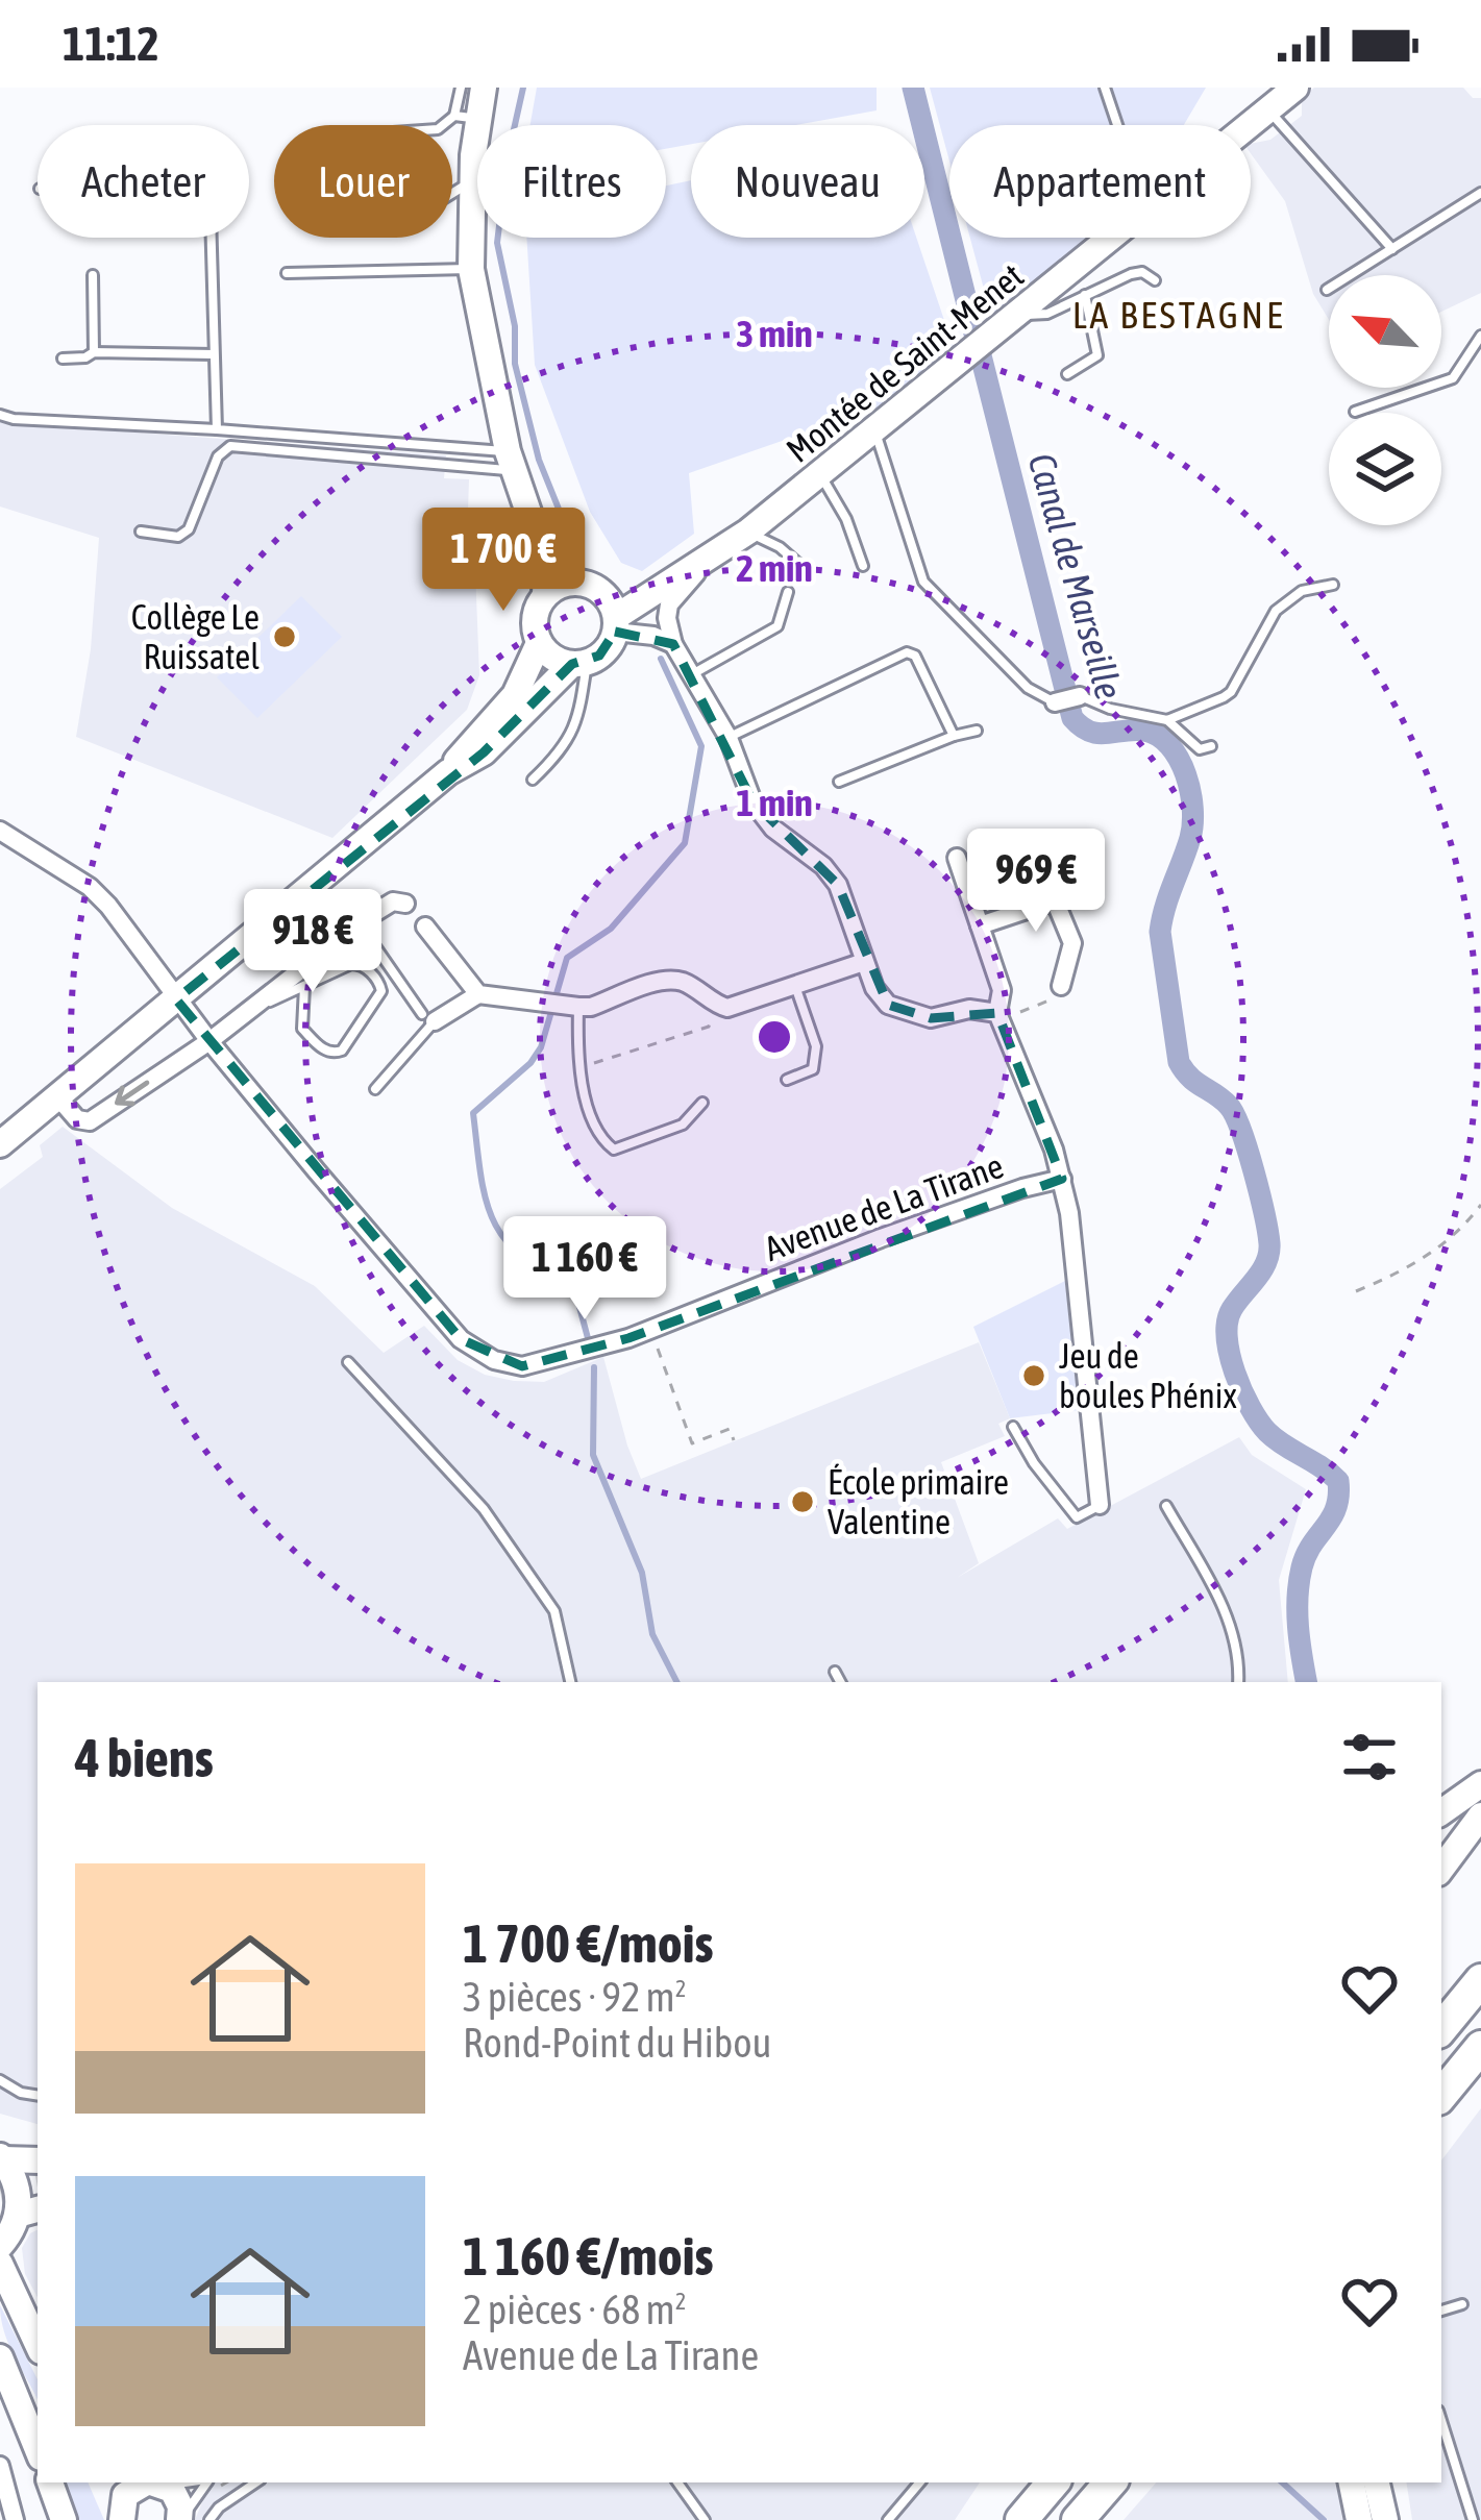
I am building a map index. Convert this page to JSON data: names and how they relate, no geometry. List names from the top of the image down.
{
  "streets": {
    "main road": ["Montée de Saint-Menet"],
    "street": ["Avenue de La Tirane"]
  },
  "districts": ["LA BESTAGNE"],
  "water": ["Canal de Marseille"],
  "places": ["Collège Le Ruissatel", "Jeu de boules Phénix", "École primaire Valentine"],
  "north": "top left",
  "page": {
    "status": "11:12",
    "chip": [
      "Acheter",
      "Louer",
      "Filtres",
      "Nouveau",
      "Appartement"
    ],
    "price": [
      "1 700 €",
      "969 €",
      "918 €",
      "1 160 €"
    ],
    "heading": "4 biens",
    "list": [
      {
        "name": "1 700 €/mois",
        "note": "3 pièces · 92 m² · Rond-Point du Hibou"
      },
      {
        "name": "1 160 €/mois",
        "note": "2 pièces · 68 m² · Avenue de La Tirane"
      }
    ]
  },
  "rings": ["3 min", "2 min", "1 min"]
}
